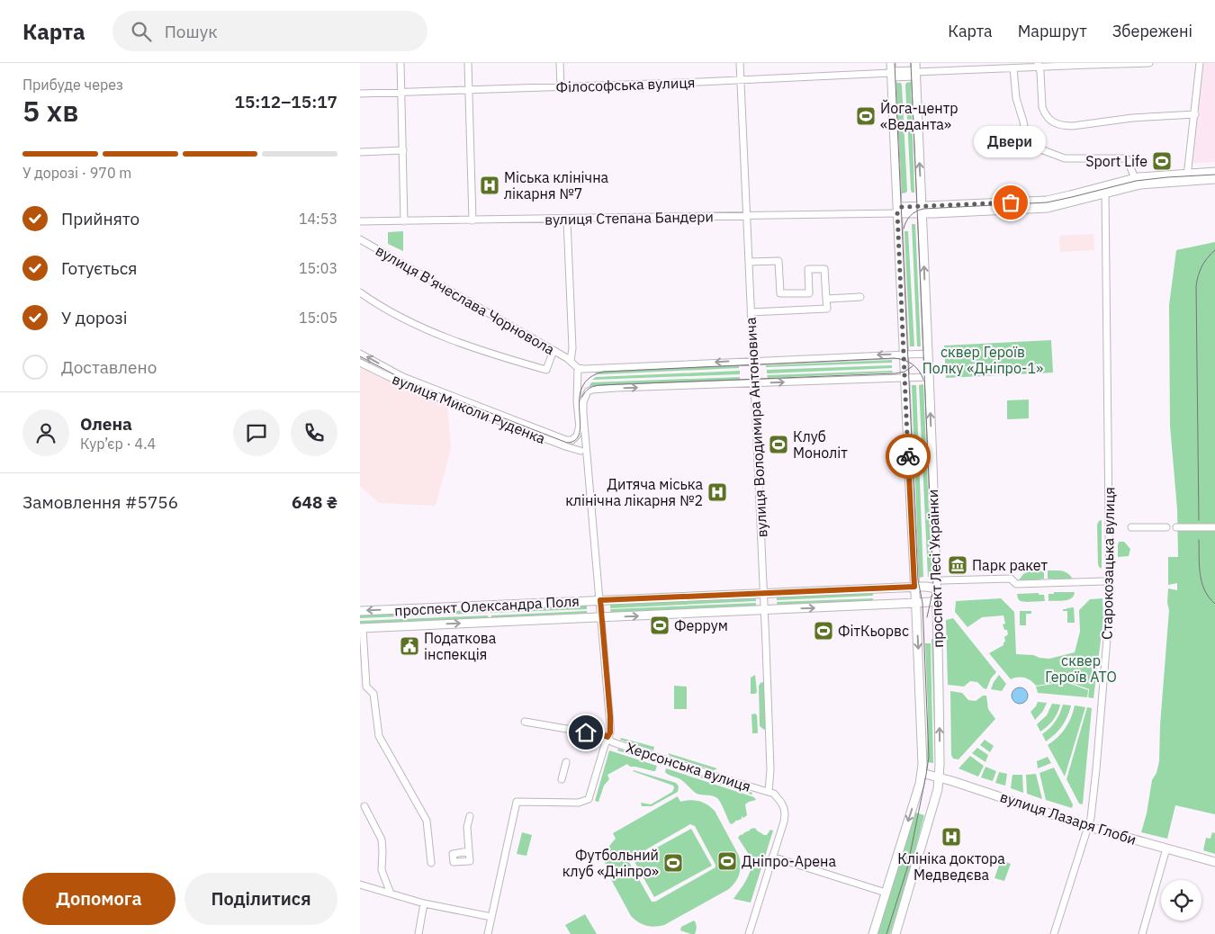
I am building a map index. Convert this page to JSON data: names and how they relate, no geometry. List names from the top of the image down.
{
  "streets": {
    "main road": [
      "вулиця Степана Бандери",
      "проспект Лесі Українки",
      "проспект Олександра Поля",
      "вулиця Лазаря Глоби"
    ],
    "street": [
      "Філософська вулиця",
      "вулиця В'ячеслава Чорновола",
      "вулиця Миколи Руденка",
      "вулиця Володимира Антоновича",
      "Старокозацька вулиця",
      "Херсонська вулиця"
    ]
  },
  "crossings": [
    ["Філософська вулиця", "вулиця Володимира Антоновича"],
    ["Філософська вулиця", "проспект Лесі Українки"],
    ["вулиця Степана Бандери", "вулиця Володимира Антоновича"],
    ["вулиця Степана Бандери", "Старокозацька вулиця"],
    ["вулиця Степана Бандери", "проспект Лесі Українки"],
    ["вулиця Володимира Антоновича", "проспект Олександра Поля"],
    ["вулиця Володимира Антоновича", "Херсонська вулиця"],
    ["Старокозацька вулиця", "вулиця Лазаря Глоби"],
    ["проспект Лесі Українки", "проспект Олександра Поля"],
    ["проспект Лесі Українки", "вулиця Лазаря Глоби"]
  ],
  "parks": ["сквер Героїв Полку «Дніпро-1»", "сквер Героїв АТО"],
  "places": {
    "sports": [
      "Йога-центр «Веданта»",
      "Sport Life",
      "Клуб Моноліт",
      "Феррум",
      "ФiтКьорвс",
      "Дніпро-Арена",
      "Футбольний клуб «Дніпро»"
    ],
    "hospital": ["Міська клінічна лікарня №7", "Дитяча міська клінічна лікарня №2", "Клініка доктора Медведєва"],
    "other": ["Двери"],
    "museum": ["Парк ракет"],
    "public building": ["Податкова інспекція"]
  },
  "page": {
    "header": "Карта",
    "search": "Пошук",
    "nav": ["Карта", "Маршрут", "Збережені"],
    "heading": ["5 хв", "Прибуде через", "15:12–15:17"],
    "panel": [
      "Олена",
      "Кур’єр · 4.4",
      "Замовлення #5756",
      "648 ₴"
    ],
    "bubble": "Двери",
    "bar": "У дорозі · 970 m",
    "list": [
      ["Прийнято", "14:53"],
      ["Готується", "15:03"],
      ["У дорозі", "15:05"],
      "Доставлено"
    ],
    "buttons": ["Допомога", "Поділитися"]
  }
}
